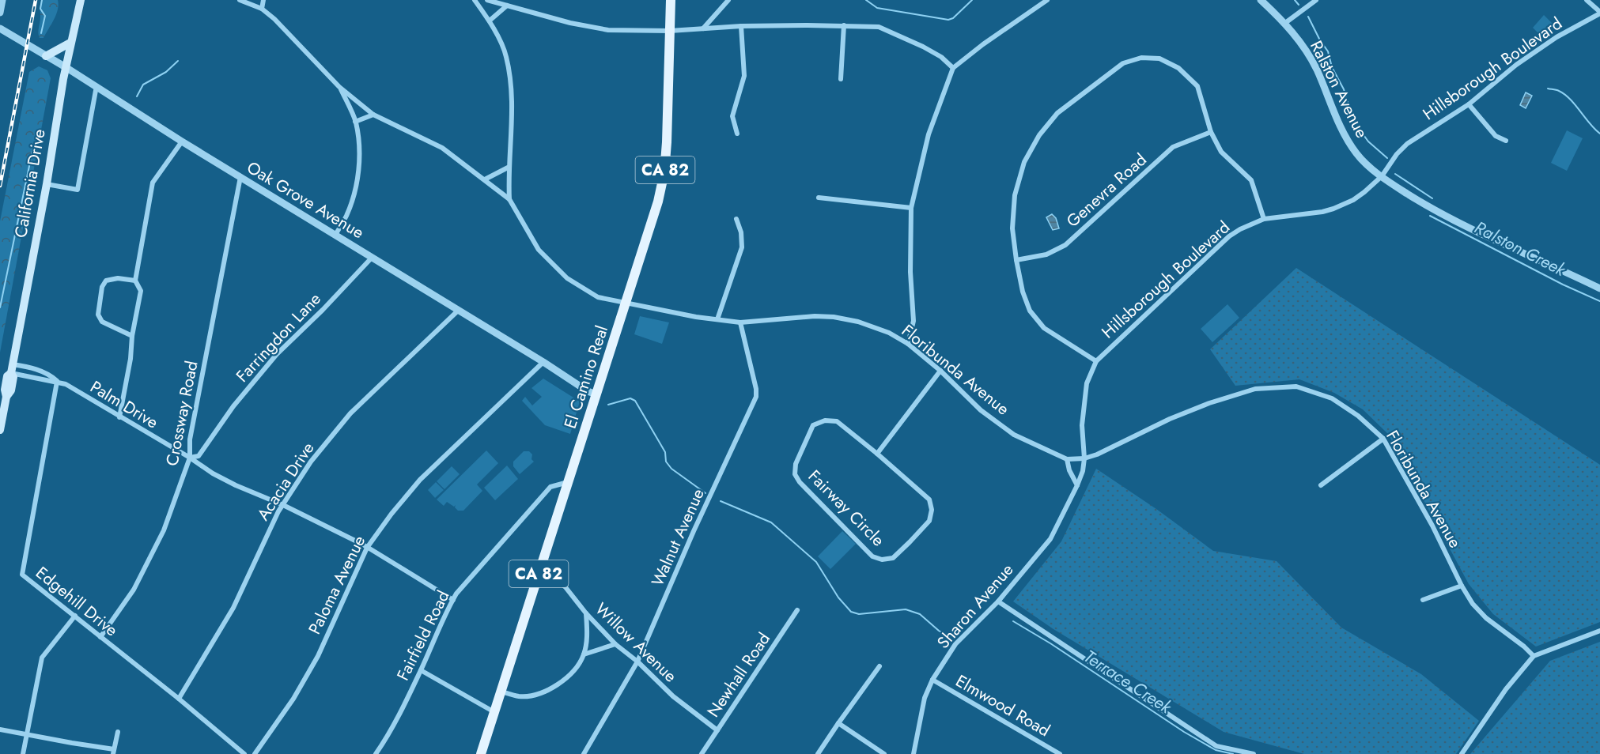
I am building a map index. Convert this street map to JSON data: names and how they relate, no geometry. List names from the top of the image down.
{
  "streets": {
    "main road": ["CA 82", "California Drive", "El Camino Real"],
    "street": [
      "Hillsborough Boulevard",
      "Ralston Avenue",
      "Genevra Road",
      "Oak Grove Avenue",
      "Farringdon Lane",
      "Floribunda Avenue",
      "Palm Drive",
      "Crossway Road",
      "Acacia Drive",
      "Fairway Circle",
      "Walnut Avenue",
      "Paloma Avenue",
      "Edgehill Drive",
      "Sharon Avenue",
      "Fairfield Road",
      "Willow Avenue",
      "Newhall Road",
      "Elmwood Road"
    ]
  },
  "crossings": [
    ["Hillsborough Boulevard", "Ralston Avenue"],
    ["Hillsborough Boulevard", "Floribunda Avenue"],
    ["Hillsborough Boulevard", "Sharon Avenue"],
    ["California Drive", "Oak Grove Avenue"],
    ["California Drive", "Palm Drive"],
    ["Oak Grove Avenue", "Farringdon Lane"],
    ["Oak Grove Avenue", "El Camino Real"],
    ["Oak Grove Avenue", "Crossway Road"],
    ["Oak Grove Avenue", "Acacia Drive"],
    ["Oak Grove Avenue", "Paloma Avenue"],
    ["Farringdon Lane", "Palm Drive"],
    ["Farringdon Lane", "Crossway Road"],
    ["Floribunda Avenue", "El Camino Real"],
    ["Floribunda Avenue", "Walnut Avenue"],
    ["Floribunda Avenue", "Sharon Avenue"],
    ["El Camino Real", "Fairfield Road"],
    ["El Camino Real", "Willow Avenue"],
    ["Palm Drive", "Crossway Road"],
    ["Palm Drive", "Acacia Drive"],
    ["Palm Drive", "Paloma Avenue"],
    ["Palm Drive", "Edgehill Drive"],
    ["Palm Drive", "Fairfield Road"],
    ["Crossway Road", "Edgehill Drive"],
    ["Acacia Drive", "Edgehill Drive"],
    ["Walnut Avenue", "Willow Avenue"],
    ["Sharon Avenue", "Elmwood Road"],
    ["Willow Avenue", "Newhall Road"]
  ],
  "water": ["Ralston Creek", "Terrace Creek"]
}
